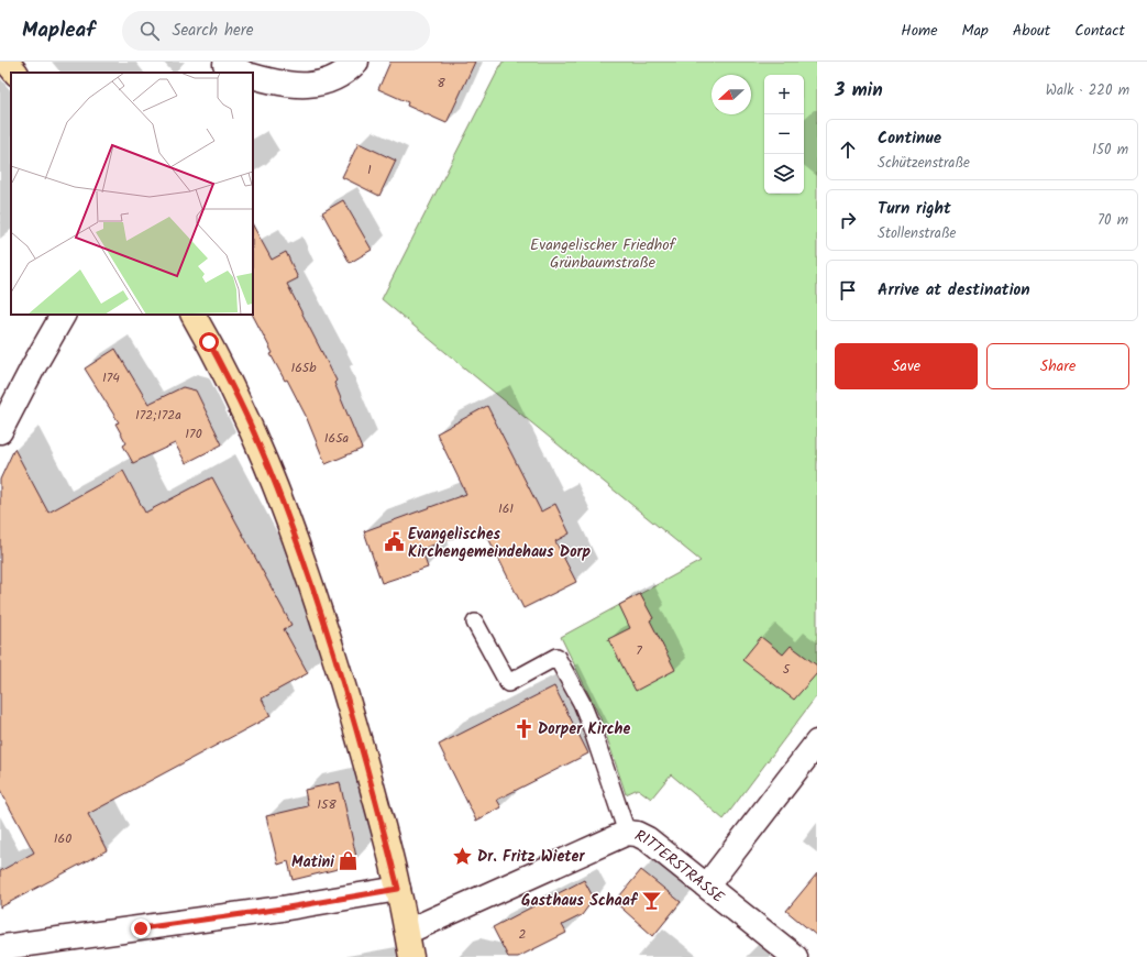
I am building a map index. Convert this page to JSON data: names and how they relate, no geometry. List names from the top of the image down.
{
  "streets": {
    "street": ["RITTERSTRASSE"]
  },
  "parks": ["Evangelischer Friedhof Grünbaumstraße"],
  "places": {
    "public building": ["Evangelisches Kirchengemeindehaus Dorp"],
    "church": ["Dorper Kirche"],
    "place": ["Dr. Fritz Wieter"],
    "shop": ["Matini"],
    "bar": ["Gasthaus Schaaf"]
  },
  "house_numbers": [
    "8",
    "1",
    "165b",
    "174",
    "172;172a",
    "170",
    "165a",
    "161",
    "7",
    "5",
    "158",
    "160",
    "2"
  ],
  "north": "left",
  "page": {
    "header": "Mapleaf",
    "search": "Search here",
    "nav": [
      "Home",
      "Map",
      "About",
      "Contact"
    ],
    "heading": ["3 min", "Walk · 220 m"],
    "map_buttons": ["+", "−"],
    "list": [
      ["Continue", "Schützenstraße", "150 m"],
      ["Turn right", "Stollenstraße", "70 m"],
      "Arrive at destination"
    ],
    "buttons": ["Save", "Share"]
  }
}
